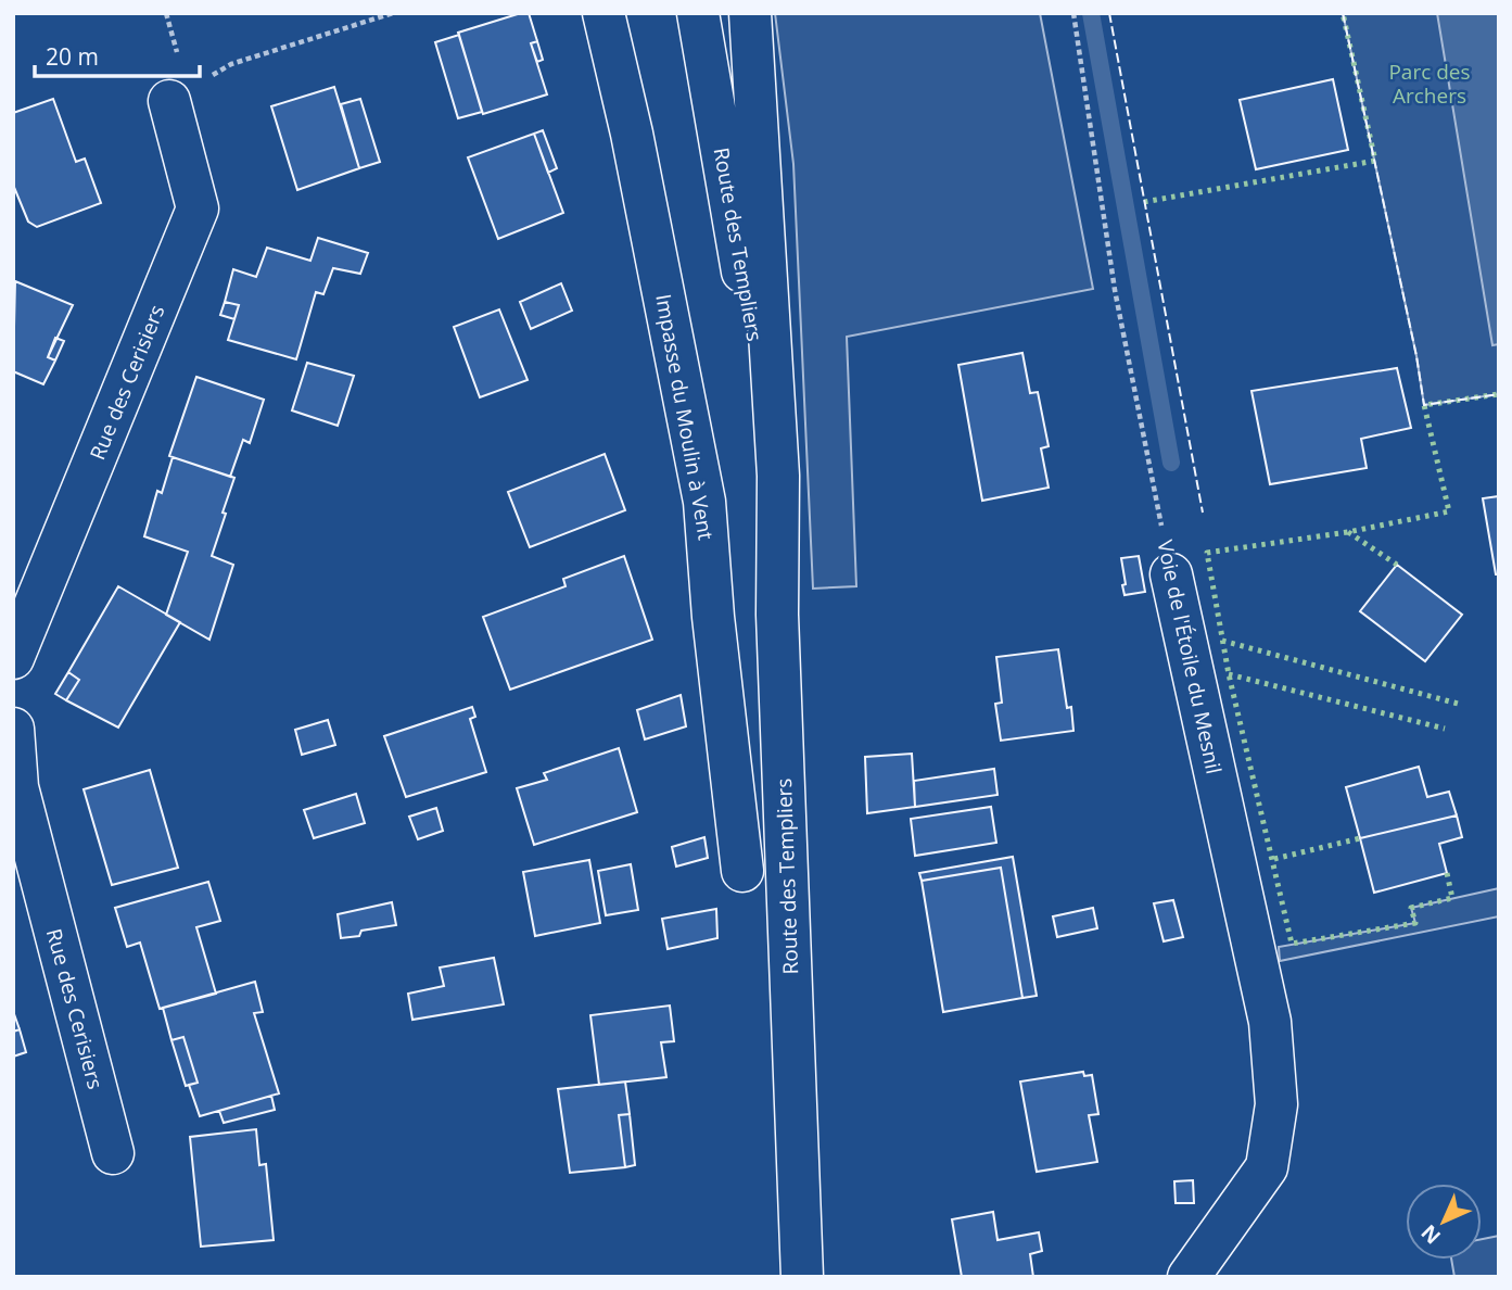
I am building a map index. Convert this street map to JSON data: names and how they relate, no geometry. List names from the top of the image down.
{
  "streets": {
    "main road": [
      "Route des Templiers",
      "Rue des Cerisiers",
      "Impasse du Moulin à Vent",
      "Voie de l'Étoile du Mesnil"
    ]
  },
  "parks": ["Parc des Archers"],
  "scale_bar": "20 m",
  "north": "bottom left"
}
